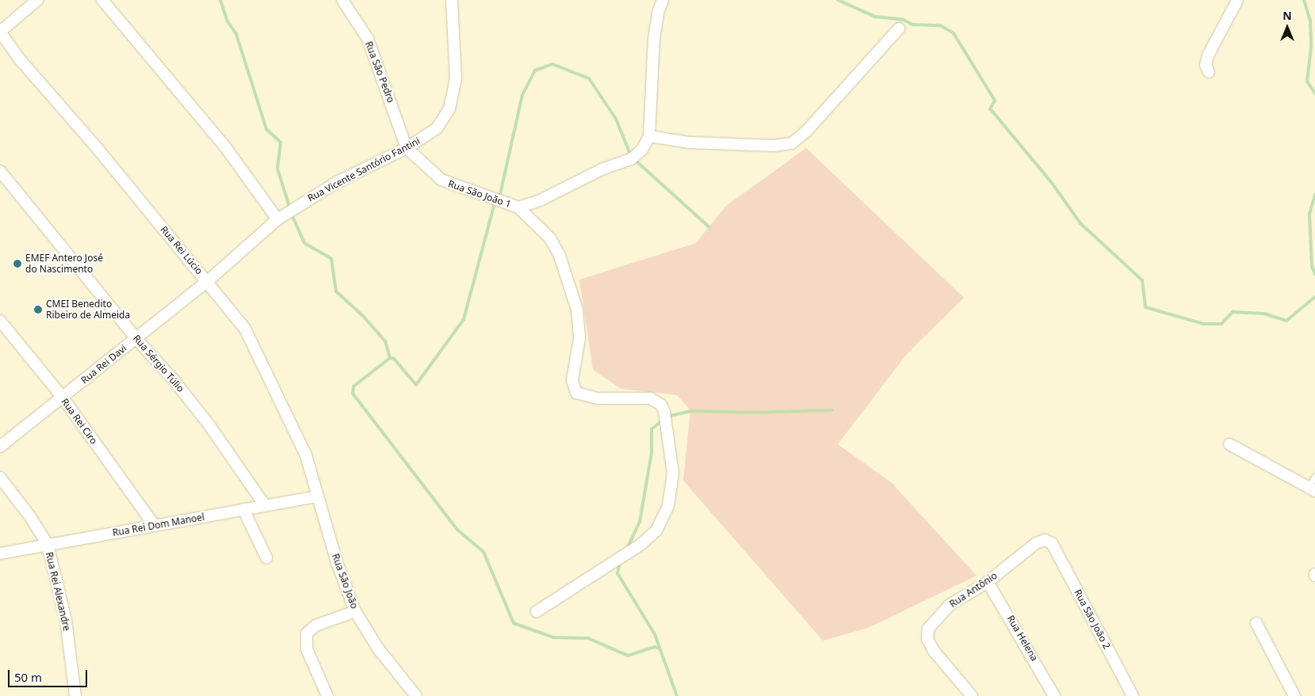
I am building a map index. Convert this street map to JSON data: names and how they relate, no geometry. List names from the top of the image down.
{
  "streets": {
    "street": [
      "Rua São Pedro",
      "Rua Vicente Santório Fantini",
      "Rua São João 1",
      "Rua Rei Lúcio",
      "Rua Sérgio Túlio",
      "Rua Rei Davi",
      "Rua Rei Ciro",
      "Rua Rei Dom Manoel",
      "Rua São João",
      "Rua Antônio",
      "Rua Rei Alexandre",
      "Rua São João 2",
      "Rua Helena"
    ]
  },
  "crossings": [
    ["Rua São Pedro", "Rua Vicente Santório Fantini"],
    ["Rua São Pedro", "Rua São João 1"],
    ["Rua Vicente Santório Fantini", "Rua São João 1"],
    ["Rua Vicente Santório Fantini", "Rua Rei Lúcio"],
    ["Rua Vicente Santório Fantini", "Rua Rei Davi"],
    ["Rua Rei Lúcio", "Rua Rei Davi"],
    ["Rua Rei Lúcio", "Rua Rei Dom Manoel"],
    ["Rua Rei Lúcio", "Rua São João"],
    ["Rua Sérgio Túlio", "Rua Rei Davi"],
    ["Rua Sérgio Túlio", "Rua Rei Dom Manoel"],
    ["Rua Rei Davi", "Rua Rei Ciro"],
    ["Rua Rei Ciro", "Rua Rei Dom Manoel"],
    ["Rua Rei Dom Manoel", "Rua São João"],
    ["Rua Rei Dom Manoel", "Rua Rei Alexandre"],
    ["Rua Antônio", "Rua São João 2"],
    ["Rua Antônio", "Rua Helena"]
  ],
  "places": ["EMEF Antero José do Nascimento", "CMEI Benedito Ribeiro de Almeida"],
  "scale_bar": "50 m",
  "north": "top"
}
